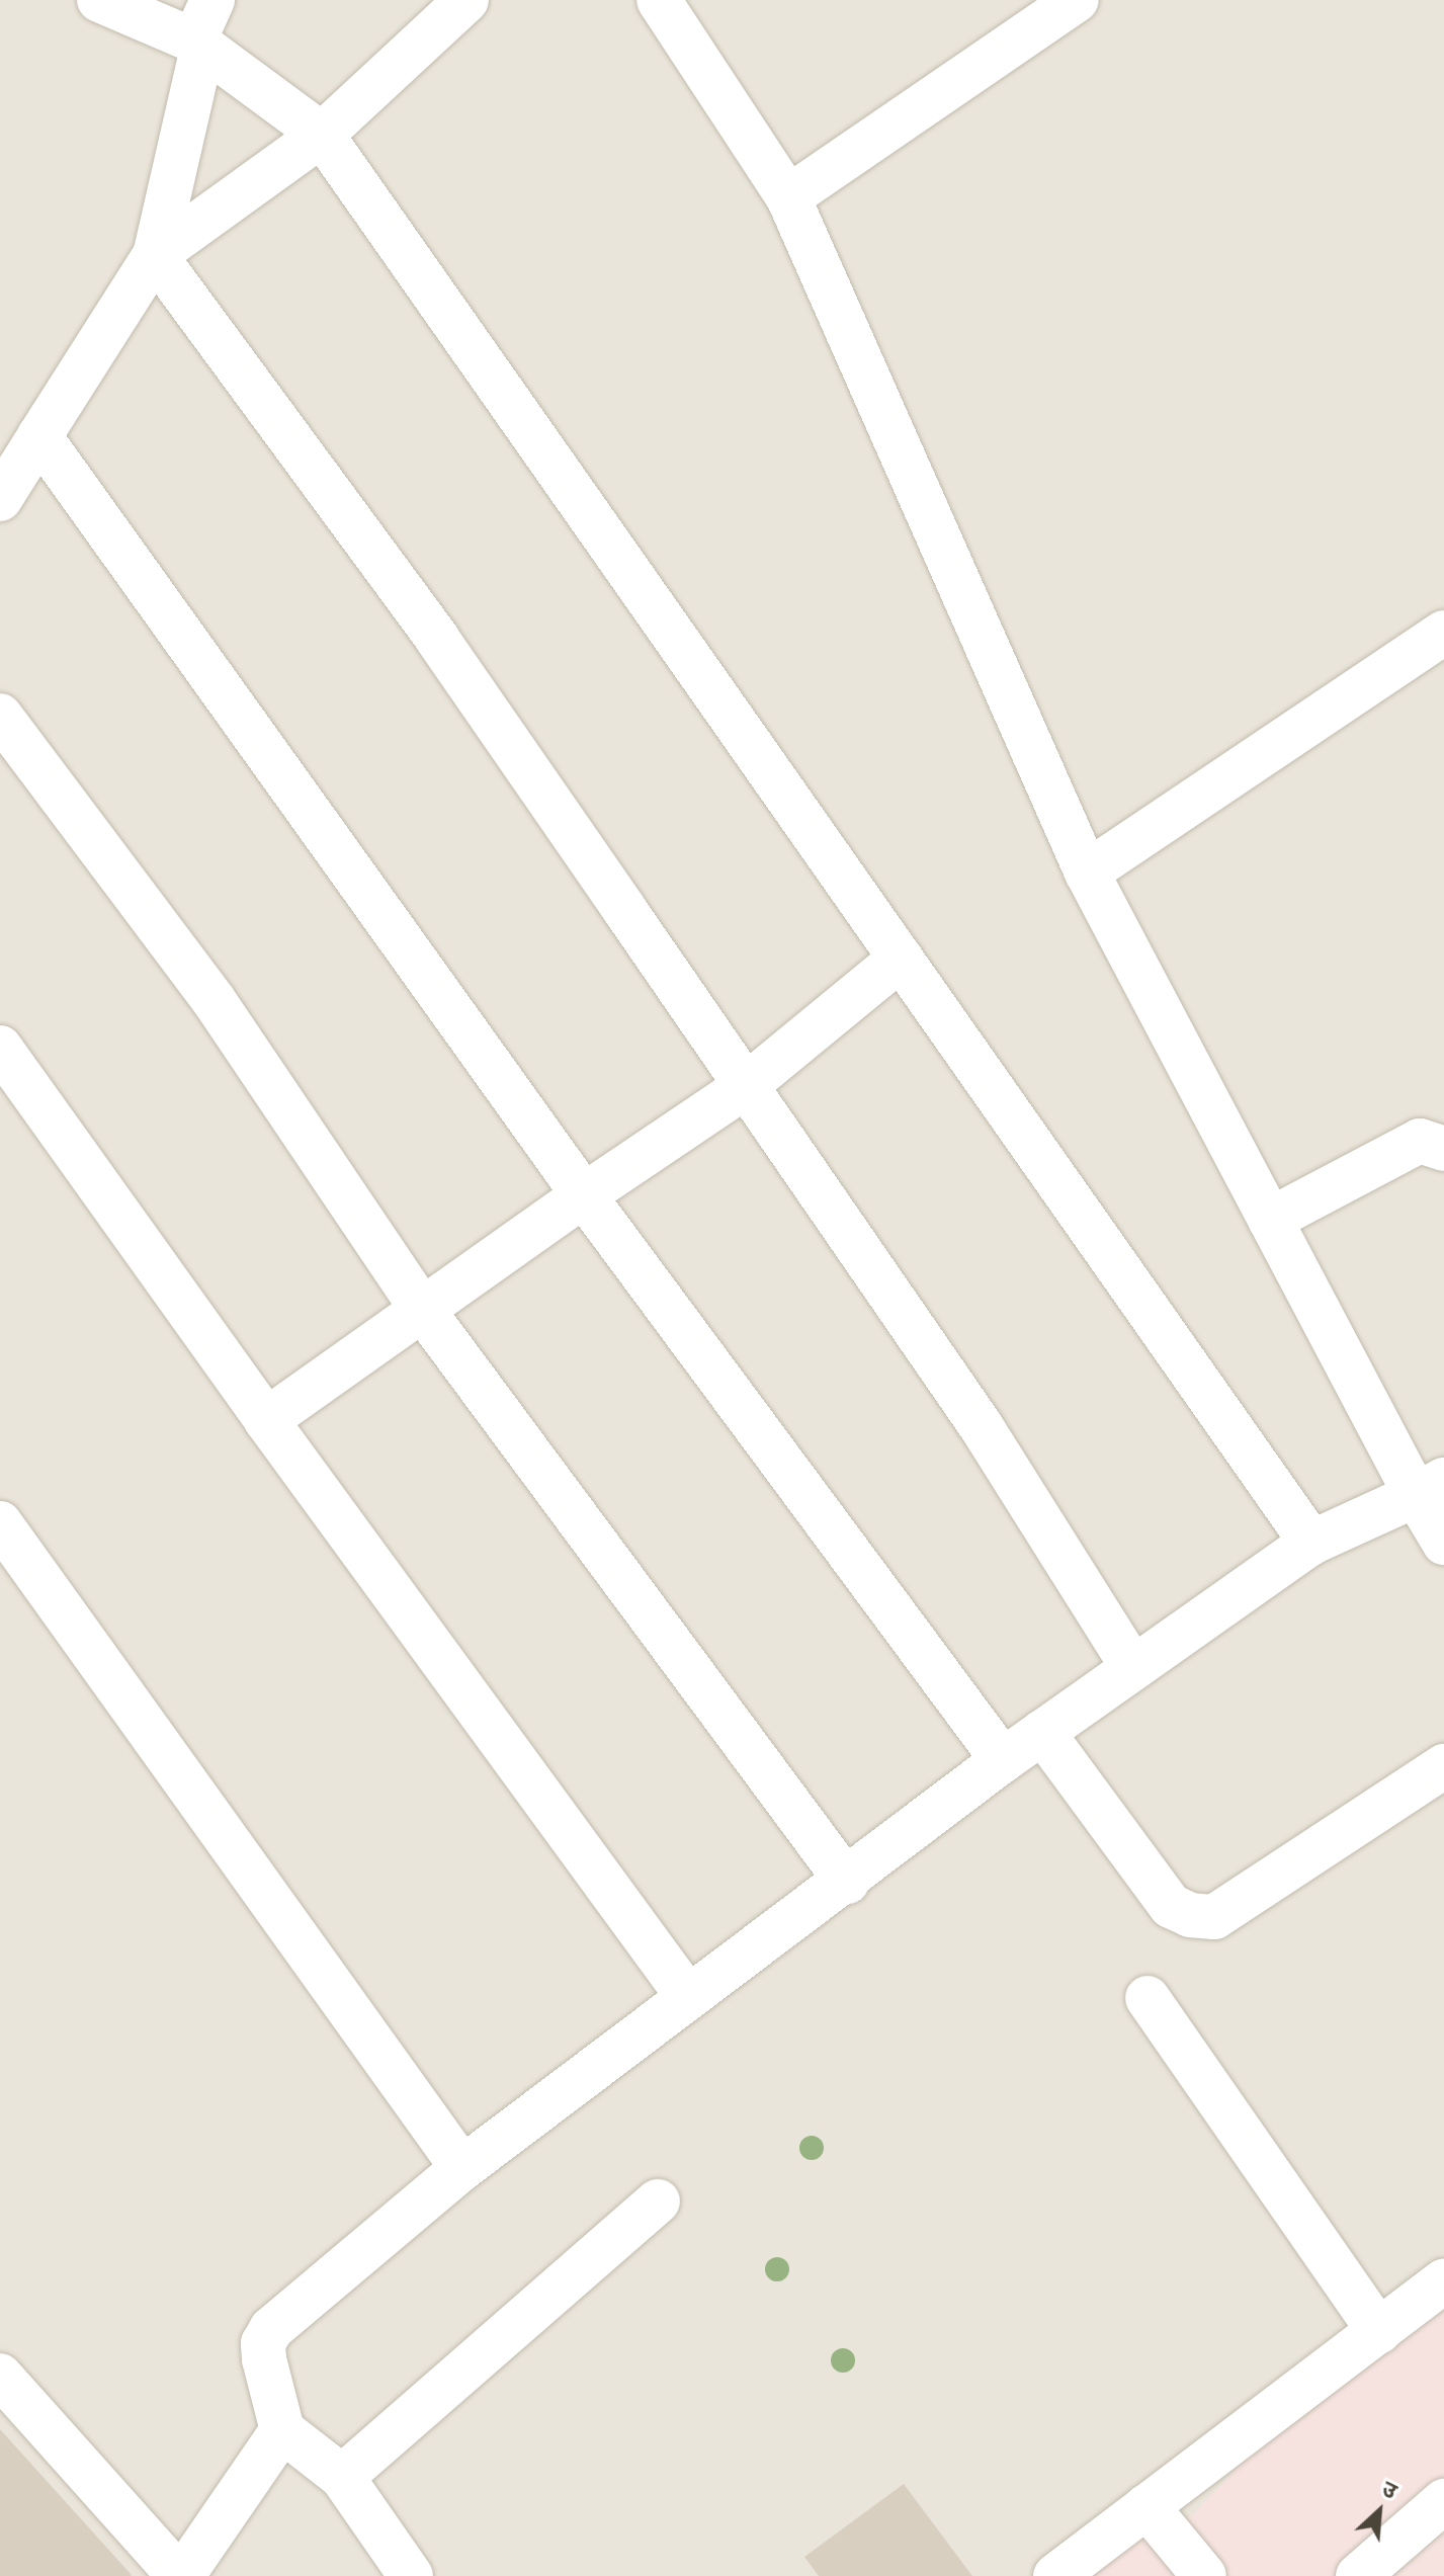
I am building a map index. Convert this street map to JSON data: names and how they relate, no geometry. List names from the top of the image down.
{
  "north": "top right"
}
